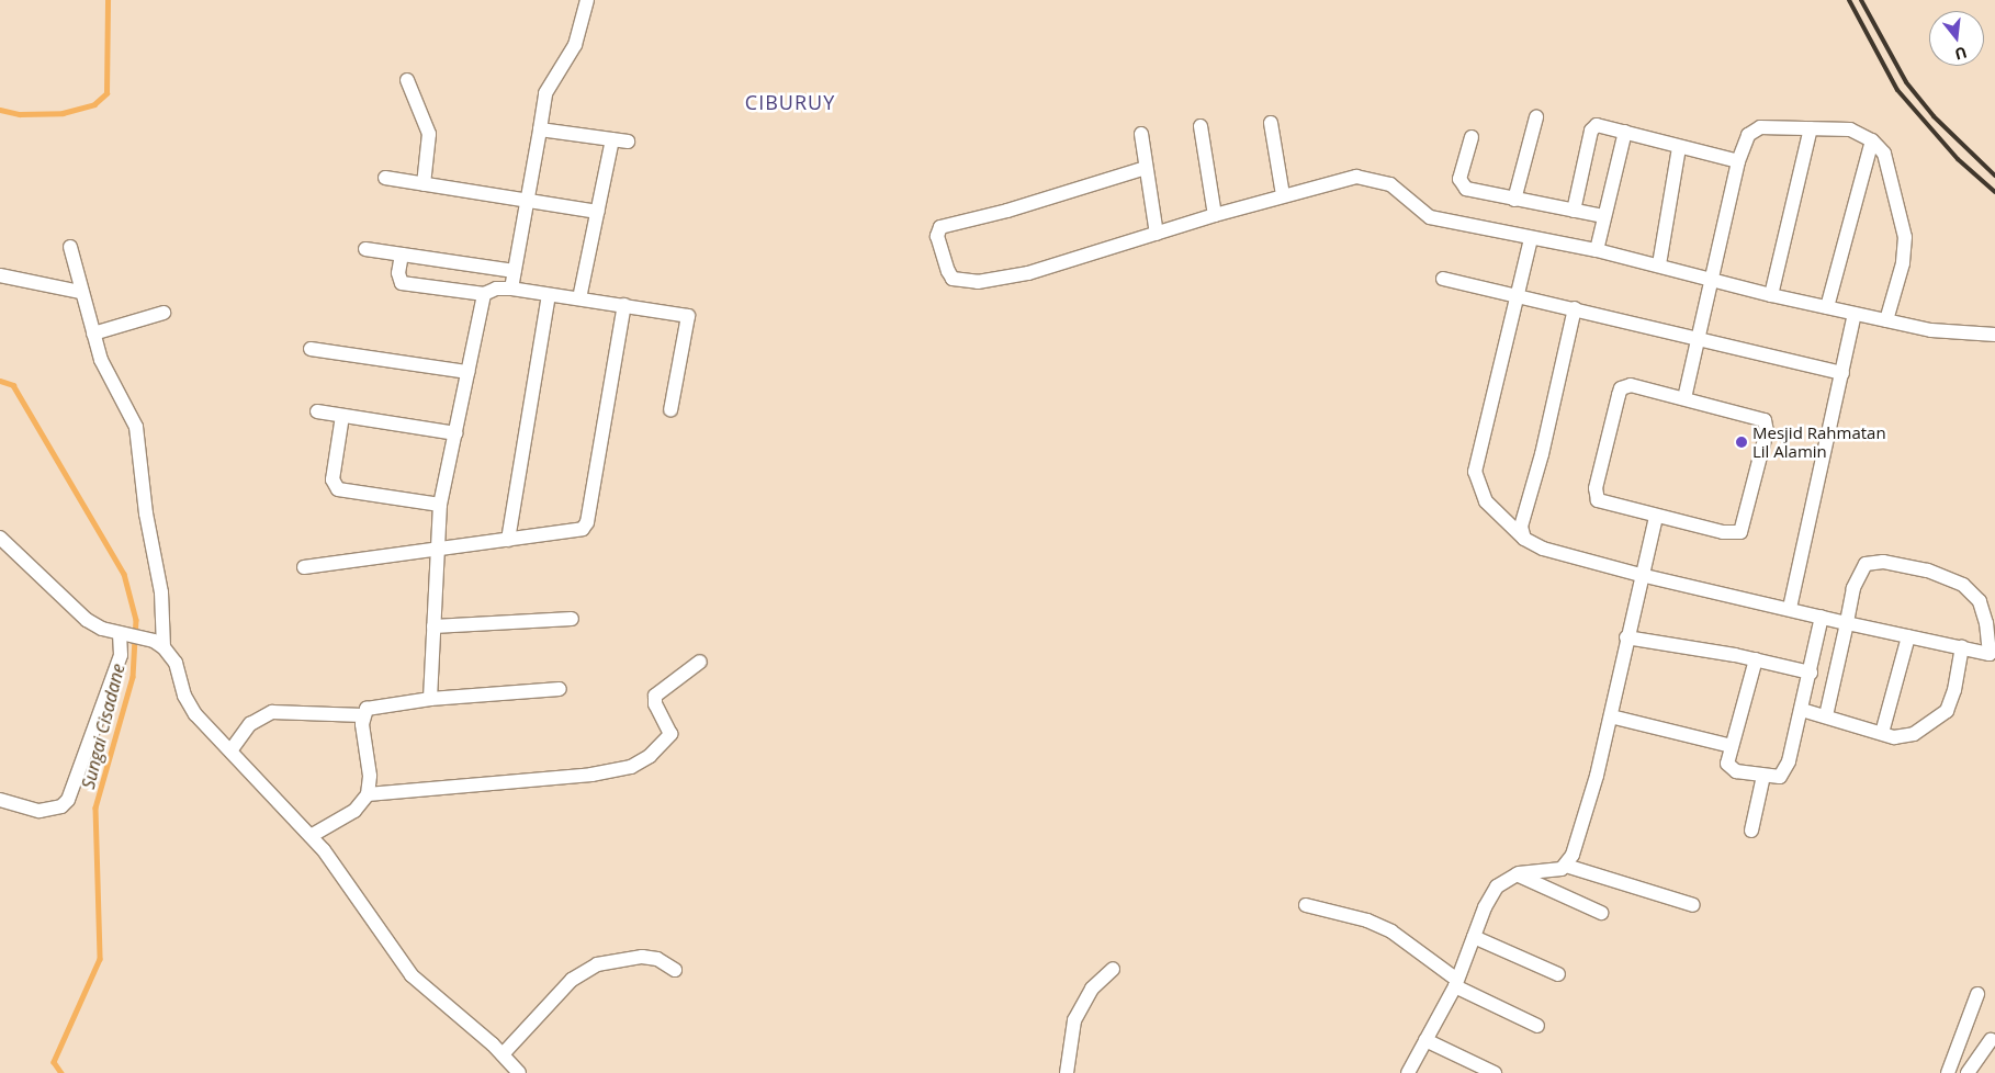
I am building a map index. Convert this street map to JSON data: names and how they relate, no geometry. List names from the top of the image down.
{
  "districts": ["CIBURUY"],
  "water": ["Sungai Cisadane"],
  "places": ["Mesjid Rahmatan Lil Alamin"],
  "north": "bottom"
}
